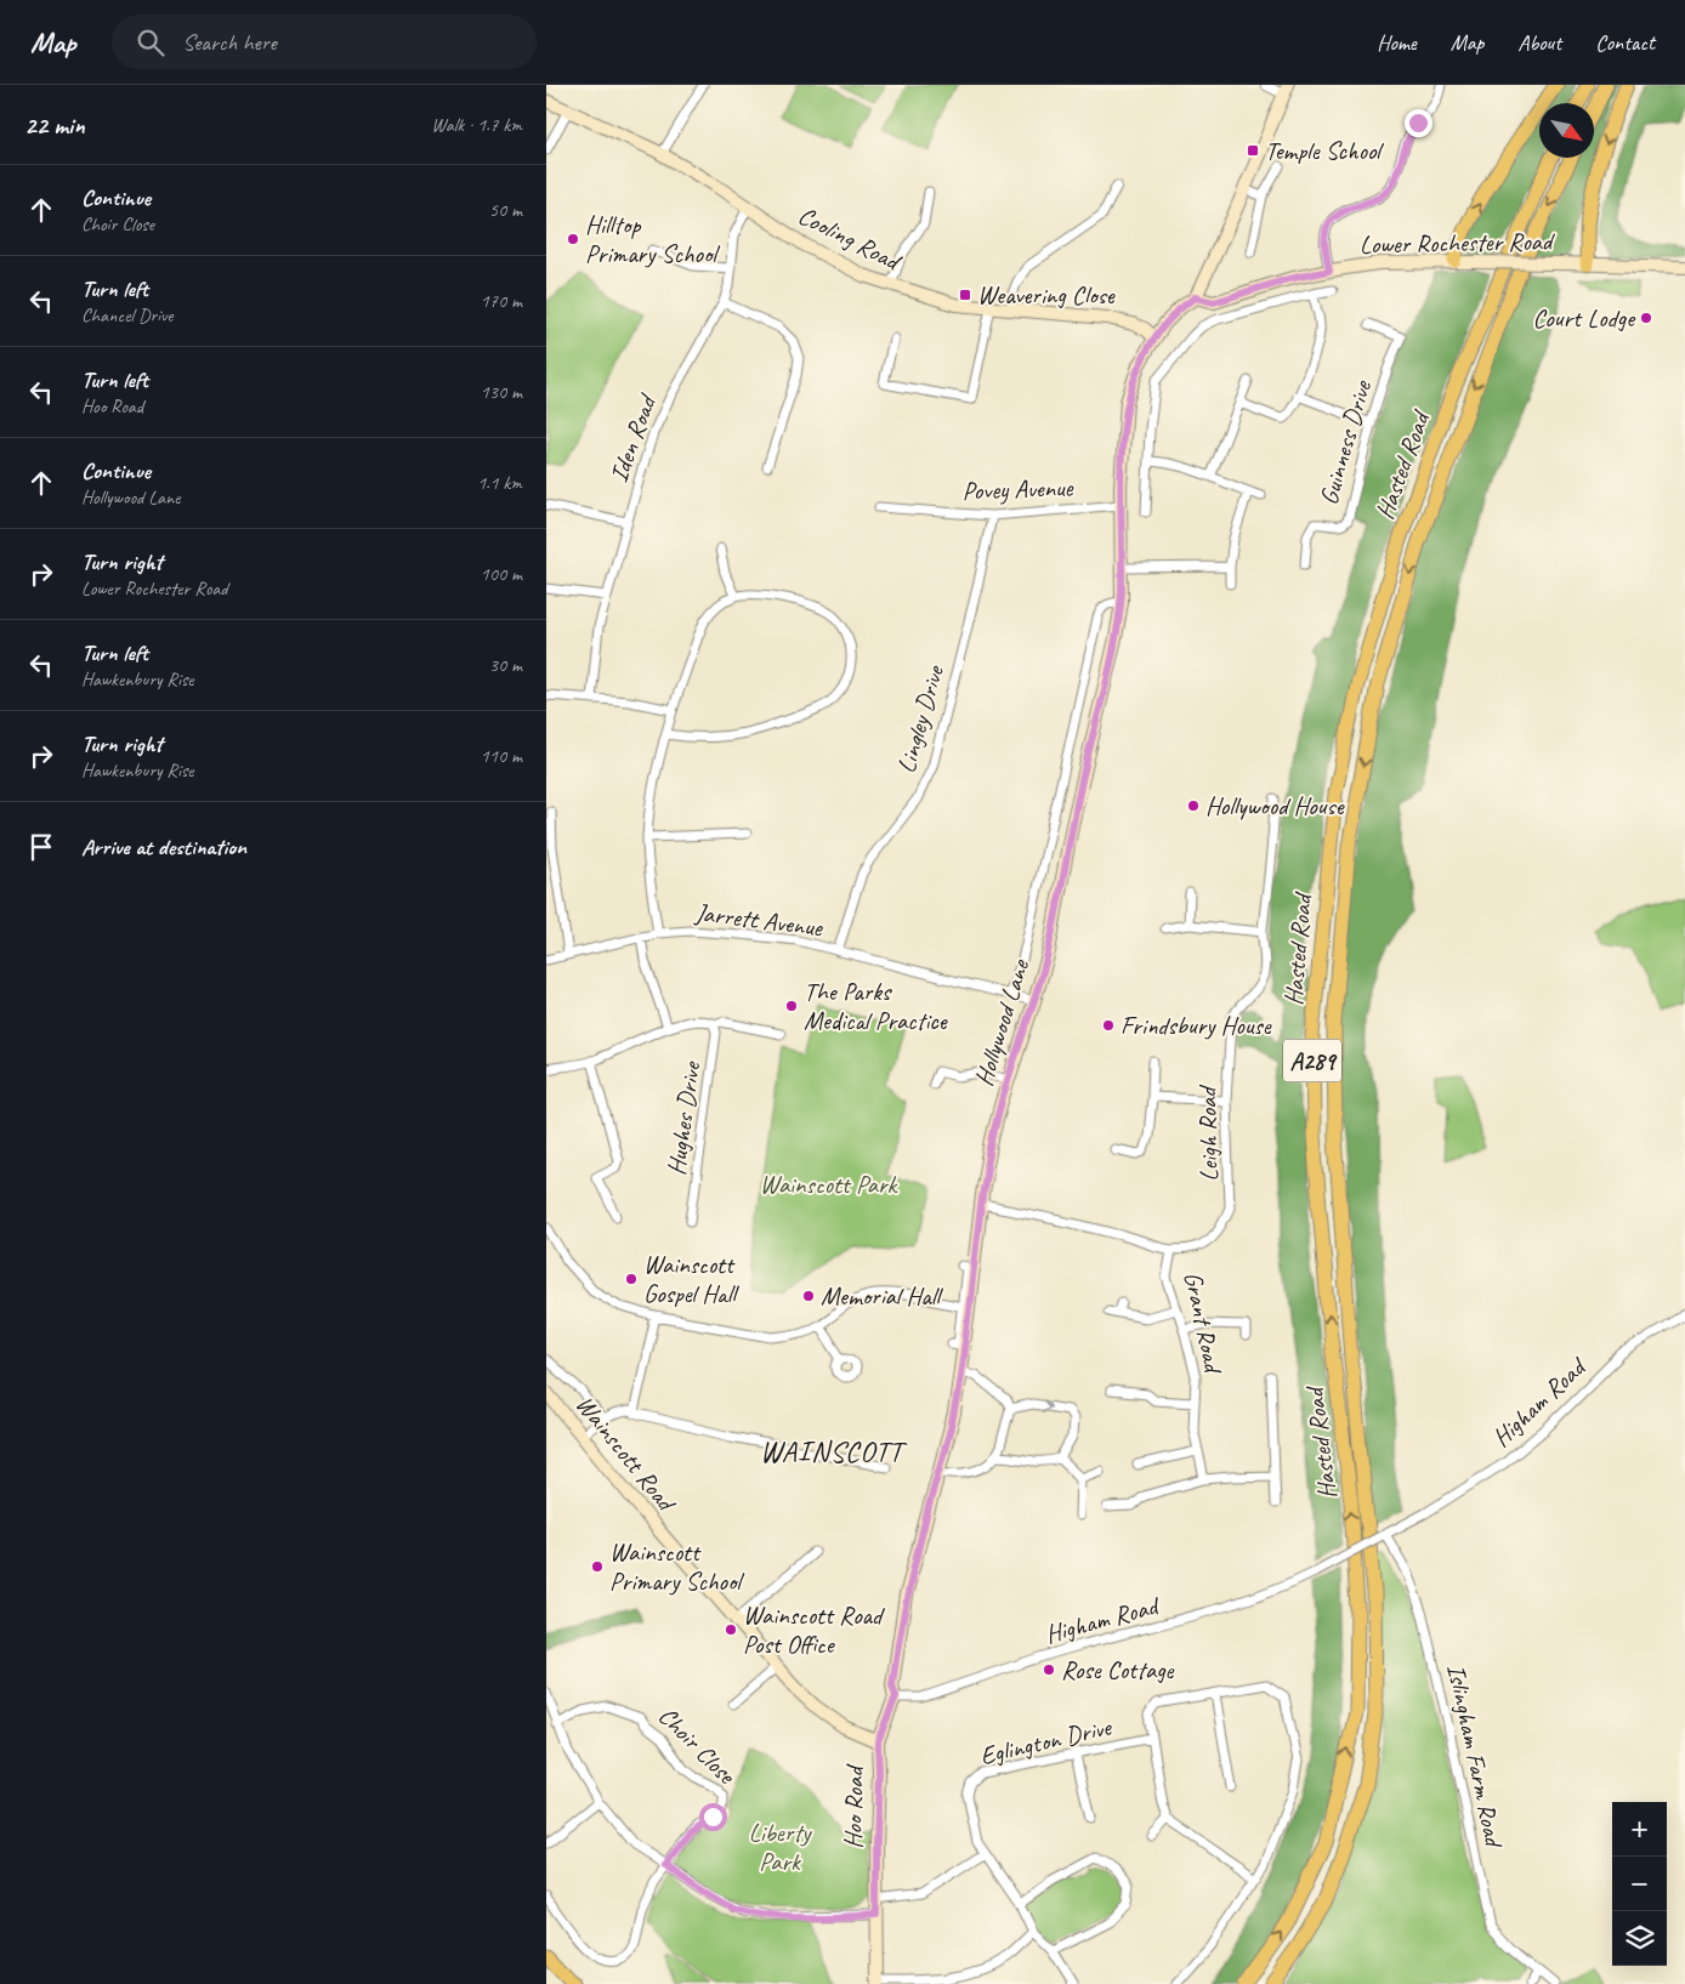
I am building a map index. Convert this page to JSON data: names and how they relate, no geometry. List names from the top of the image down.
{
  "streets": {
    "main road": [
      "Cooling Road",
      "Lower Rochester Road",
      "Hasted Road",
      "Hollywood Lane",
      "A289",
      "Wainscott Road",
      "Hoo Road"
    ],
    "street": [
      "Iden Road",
      "Guinness Drive",
      "Povey Avenue",
      "Lingley Drive",
      "Jarrett Avenue",
      "Hughes Drive",
      "Leigh Road",
      "Grant Road",
      "Higham Road",
      "Eglington Drive",
      "Choir Close",
      "Islingham Farm Road"
    ]
  },
  "crossings": [
    ["Cooling Road", "Iden Road"],
    ["Cooling Road", "Hollywood Lane"],
    ["Lower Rochester Road", "Hollywood Lane"],
    ["Povey Avenue", "Lingley Drive"],
    ["Povey Avenue", "Hollywood Lane"],
    ["Lingley Drive", "Jarrett Avenue"],
    ["Jarrett Avenue", "Hollywood Lane"],
    ["Hollywood Lane", "Leigh Road"],
    ["Hollywood Lane", "Higham Road"],
    ["Hollywood Lane", "Wainscott Road"],
    ["Hollywood Lane", "Hoo Road"],
    ["Leigh Road", "Grant Road"],
    ["Higham Road", "Islingham Farm Road"],
    ["Wainscott Road", "Hoo Road"]
  ],
  "districts": ["WAINSCOTT"],
  "parks": ["Wainscott Park", "Liberty Park"],
  "places": {
    "transit": ["Temple School", "Weavering Close"],
    "other": [
      "Hilltop Primary School",
      "Court Lodge",
      "Hollywood House",
      "The Parks Medical Practice",
      "Frindsbury House",
      "Wainscott Gospel Hall",
      "Memorial Hall",
      "Wainscott Primary School",
      "Wainscott Road Post Office",
      "Rose Cottage"
    ]
  },
  "north": "bottom right",
  "page": {
    "header": "Map",
    "search": "Search here",
    "nav": [
      "Home",
      "Map",
      "About",
      "Contact"
    ],
    "heading": ["22 min", "Walk · 1.7 km"],
    "list": [
      ["Continue", "Choir Close", "50 m"],
      ["Turn left", "Chancel Drive", "170 m"],
      ["Turn left", "Hoo Road", "130 m"],
      ["Continue", "Hollywood Lane", "1.1 km"],
      ["Turn right", "Lower Rochester Road", "100 m"],
      ["Turn left", "Hawkenbury Rise", "30 m"],
      ["Turn right", "Hawkenbury Rise", "110 m"],
      "Arrive at destination"
    ],
    "map_buttons": ["+", "−"]
  }
}
